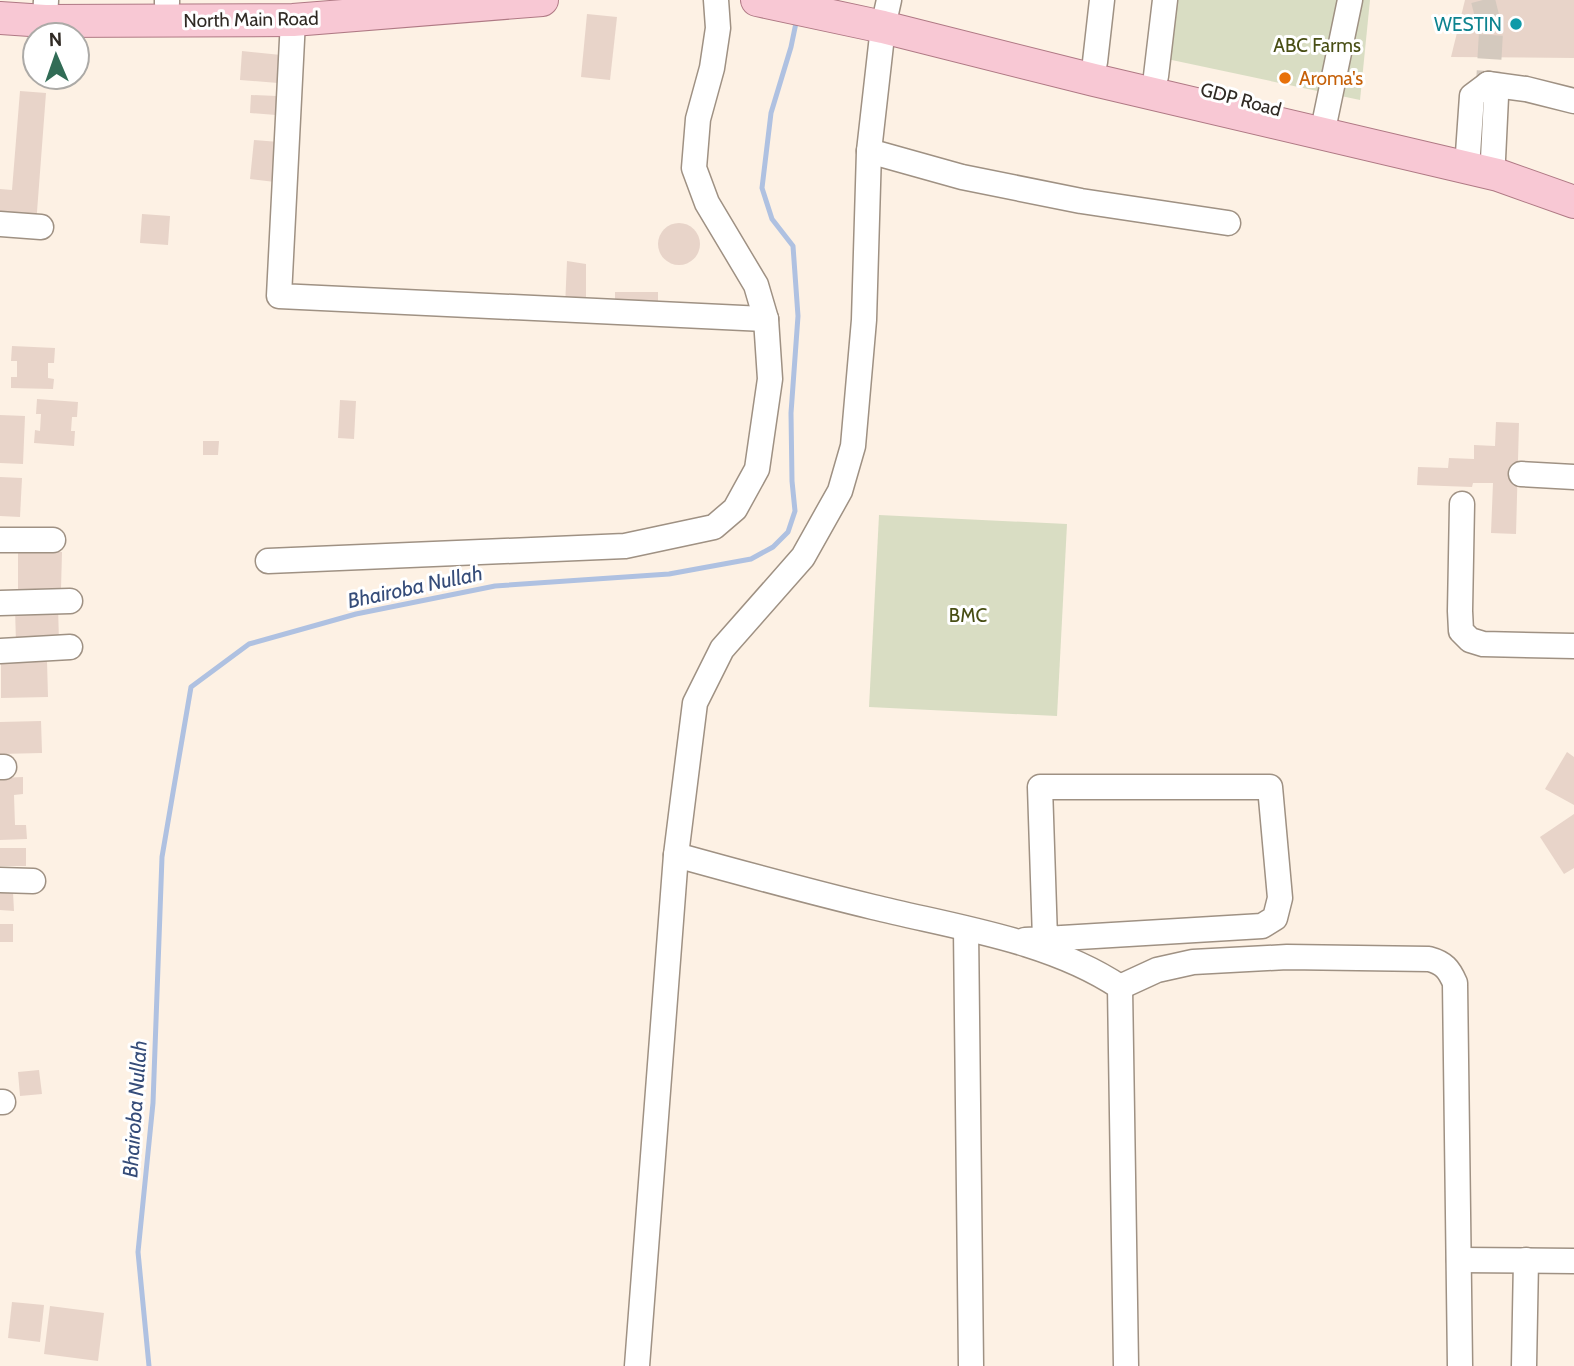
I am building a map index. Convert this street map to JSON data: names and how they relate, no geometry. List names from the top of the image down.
{
  "streets": {
    "main road": ["North Main Road", "GDP Road"]
  },
  "water": ["Bhairoba Nullah"],
  "parks": ["ABC Farms", "BMC"],
  "places": ["WESTIN", "Aroma's"],
  "north": "top"
}
